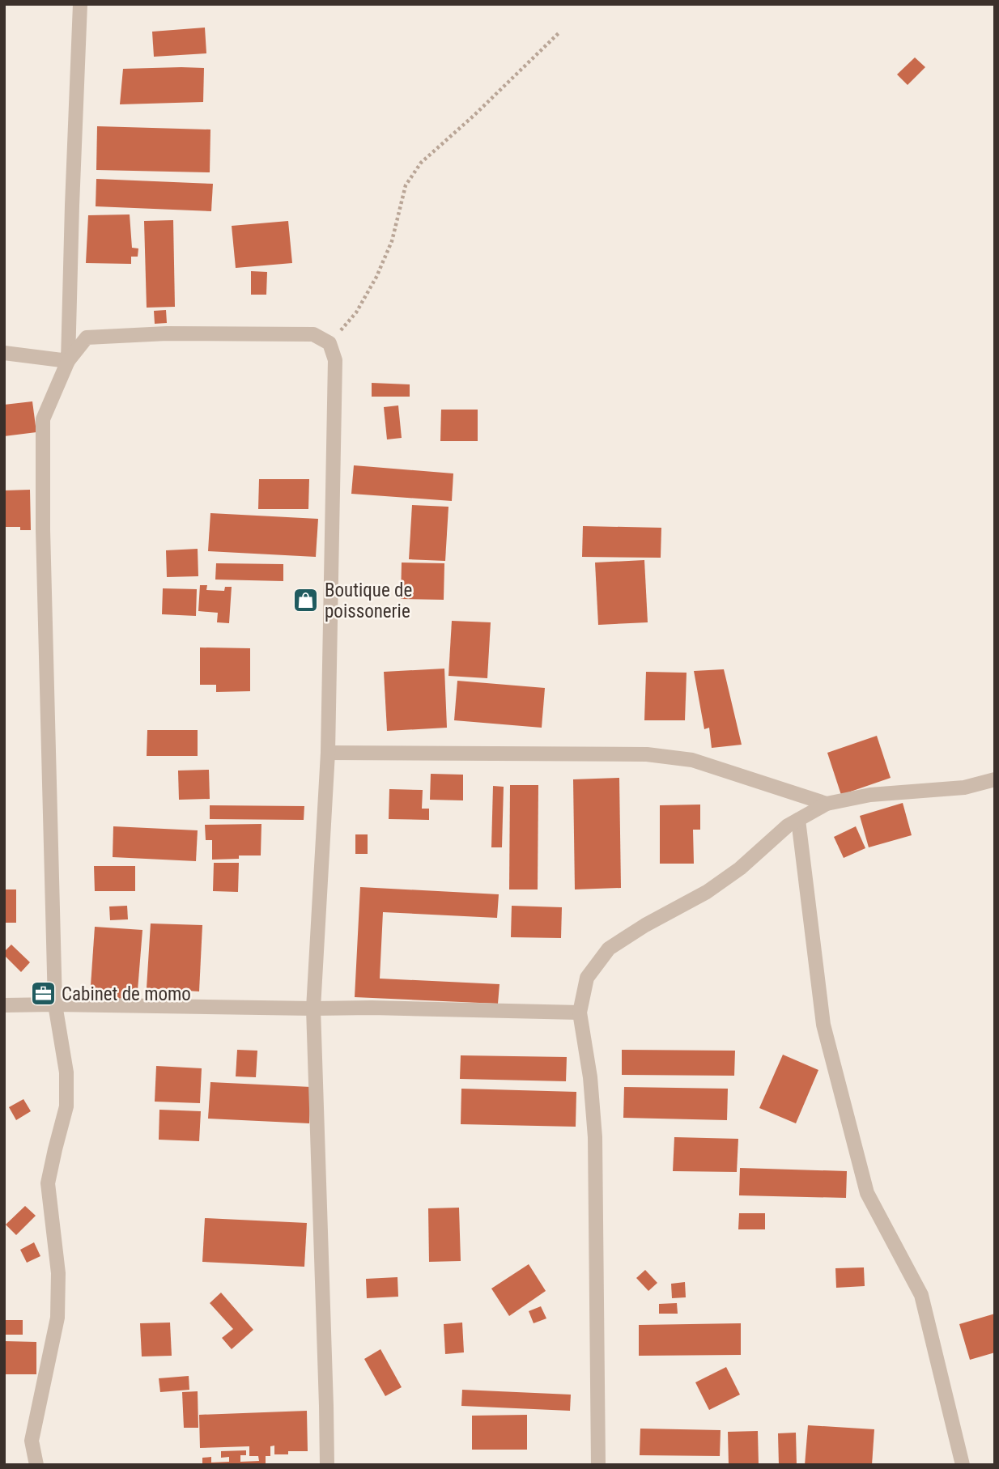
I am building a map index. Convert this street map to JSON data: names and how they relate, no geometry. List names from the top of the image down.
{
  "places": {
    "shop": ["Boutique de poissonerie"],
    "office": ["Cabinet de momo"]
  }
}
